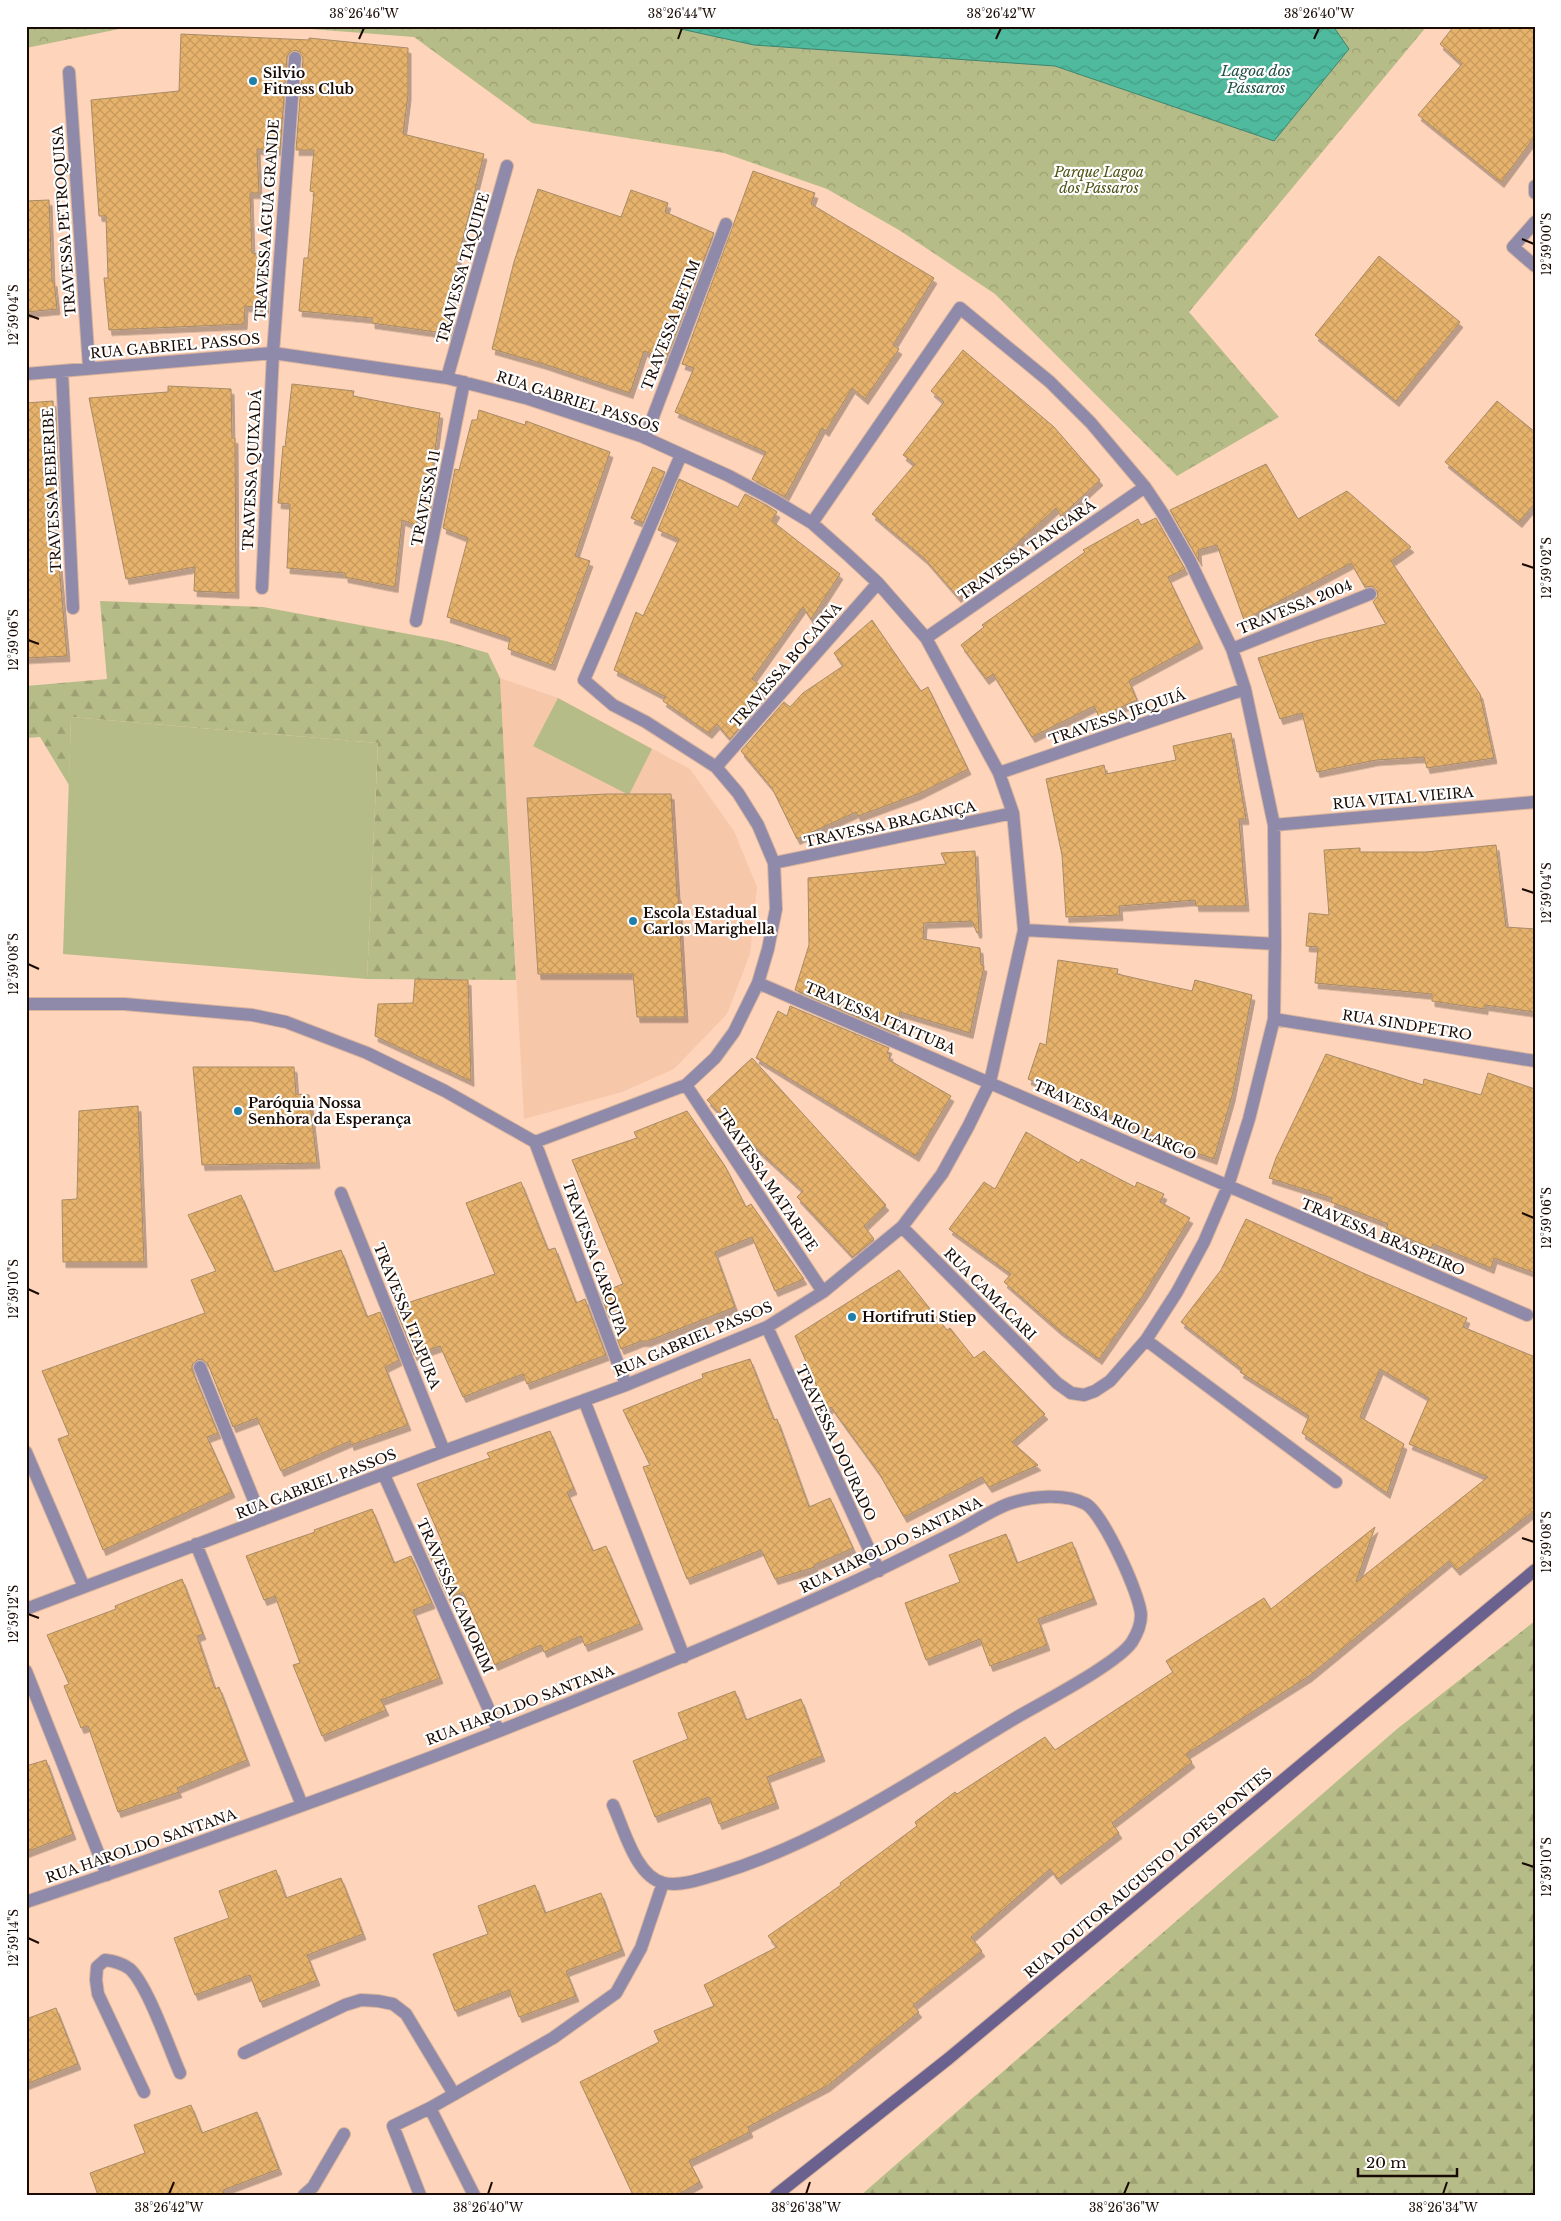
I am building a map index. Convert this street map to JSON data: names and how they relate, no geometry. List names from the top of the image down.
{
  "streets": {
    "street": [
      "TRAVESSA ÁGUA GRANDE",
      "TRAVESSA PETROQUISA",
      "TRAVESSA TAQUIPE",
      "TRAVESSA BETIM",
      "RUA GABRIEL PASSOS",
      "TRAVESSA QUIXADÁ",
      "TRAVESSA BEBERIBE",
      "TRAVESSA 11",
      "TRAVESSA TANGARÁ",
      "TRAVESSA 2004",
      "TRAVESSA BOCAINA",
      "TRAVESSA JEQUIÁ",
      "RUA VITAL VIEIRA",
      "TRAVESSA BRAGANÇA",
      "TRAVESSA ITAITUBA",
      "RUA SINDPETRO",
      "TRAVESSA RIO LARGO",
      "TRAVESSA MATARIPE",
      "TRAVESSA BRASPEIRO",
      "TRAVESSA GAROUPA",
      "RUA CAMACARI",
      "TRAVESSA ITAPURA",
      "TRAVESSA DOURADO",
      "RUA HAROLDO SANTANA",
      "TRAVESSA CAMORIM",
      "RUA DOUTOR AUGUSTO LOPES PONTES"
    ]
  },
  "crossings": [
    ["TRAVESSA ÁGUA GRANDE", "RUA GABRIEL PASSOS"],
    ["TRAVESSA ÁGUA GRANDE", "TRAVESSA QUIXADÁ"],
    ["TRAVESSA PETROQUISA", "RUA GABRIEL PASSOS"],
    ["TRAVESSA TAQUIPE", "RUA GABRIEL PASSOS"],
    ["TRAVESSA BETIM", "RUA GABRIEL PASSOS"],
    ["RUA GABRIEL PASSOS", "TRAVESSA QUIXADÁ"],
    ["RUA GABRIEL PASSOS", "TRAVESSA BEBERIBE"],
    ["RUA GABRIEL PASSOS", "TRAVESSA 11"],
    ["RUA GABRIEL PASSOS", "TRAVESSA TANGARÁ"],
    ["RUA GABRIEL PASSOS", "TRAVESSA BOCAINA"],
    ["RUA GABRIEL PASSOS", "TRAVESSA JEQUIÁ"],
    ["RUA GABRIEL PASSOS", "TRAVESSA BRAGANÇA"],
    ["RUA GABRIEL PASSOS", "TRAVESSA ITAITUBA"],
    ["RUA GABRIEL PASSOS", "TRAVESSA RIO LARGO"],
    ["RUA GABRIEL PASSOS", "TRAVESSA MATARIPE"],
    ["RUA GABRIEL PASSOS", "TRAVESSA GAROUPA"],
    ["RUA GABRIEL PASSOS", "RUA CAMACARI"],
    ["RUA GABRIEL PASSOS", "TRAVESSA ITAPURA"],
    ["RUA GABRIEL PASSOS", "TRAVESSA DOURADO"],
    ["RUA GABRIEL PASSOS", "TRAVESSA CAMORIM"],
    ["TRAVESSA TANGARÁ", "RUA CAMACARI"],
    ["TRAVESSA 2004", "RUA CAMACARI"],
    ["TRAVESSA JEQUIÁ", "RUA CAMACARI"],
    ["RUA VITAL VIEIRA", "RUA CAMACARI"],
    ["TRAVESSA ITAITUBA", "TRAVESSA RIO LARGO"],
    ["RUA SINDPETRO", "RUA CAMACARI"],
    ["TRAVESSA RIO LARGO", "TRAVESSA BRASPEIRO"],
    ["TRAVESSA RIO LARGO", "RUA CAMACARI"],
    ["TRAVESSA BRASPEIRO", "RUA CAMACARI"],
    ["TRAVESSA DOURADO", "RUA HAROLDO SANTANA"],
    ["RUA HAROLDO SANTANA", "TRAVESSA CAMORIM"]
  ],
  "water": ["Lagoa dos Pássaros"],
  "parks": ["Parque Lagoa dos Pássaros"],
  "places": [
    "Silvio Fitness Club",
    "Escola Estadual Carlos Marighella",
    "Paróquia Nossa Senhora da Esperança",
    "Hortifruti Stiep"
  ],
  "scale_bar": "20 m",
  "coordinates": [
    "38°26'46\"W",
    "38°26'44\"W",
    "38°26'42\"W",
    "38°26'40\"W",
    "12°59'00\"S",
    "12°59'04\"S",
    "12°59'02\"S",
    "12°59'06\"S",
    "12°59'08\"S",
    "12°59'10\"S",
    "12°59'12\"S",
    "12°59'14\"S",
    "38°26'38\"W",
    "38°26'36\"W",
    "38°26'34\"W"
  ]
}
